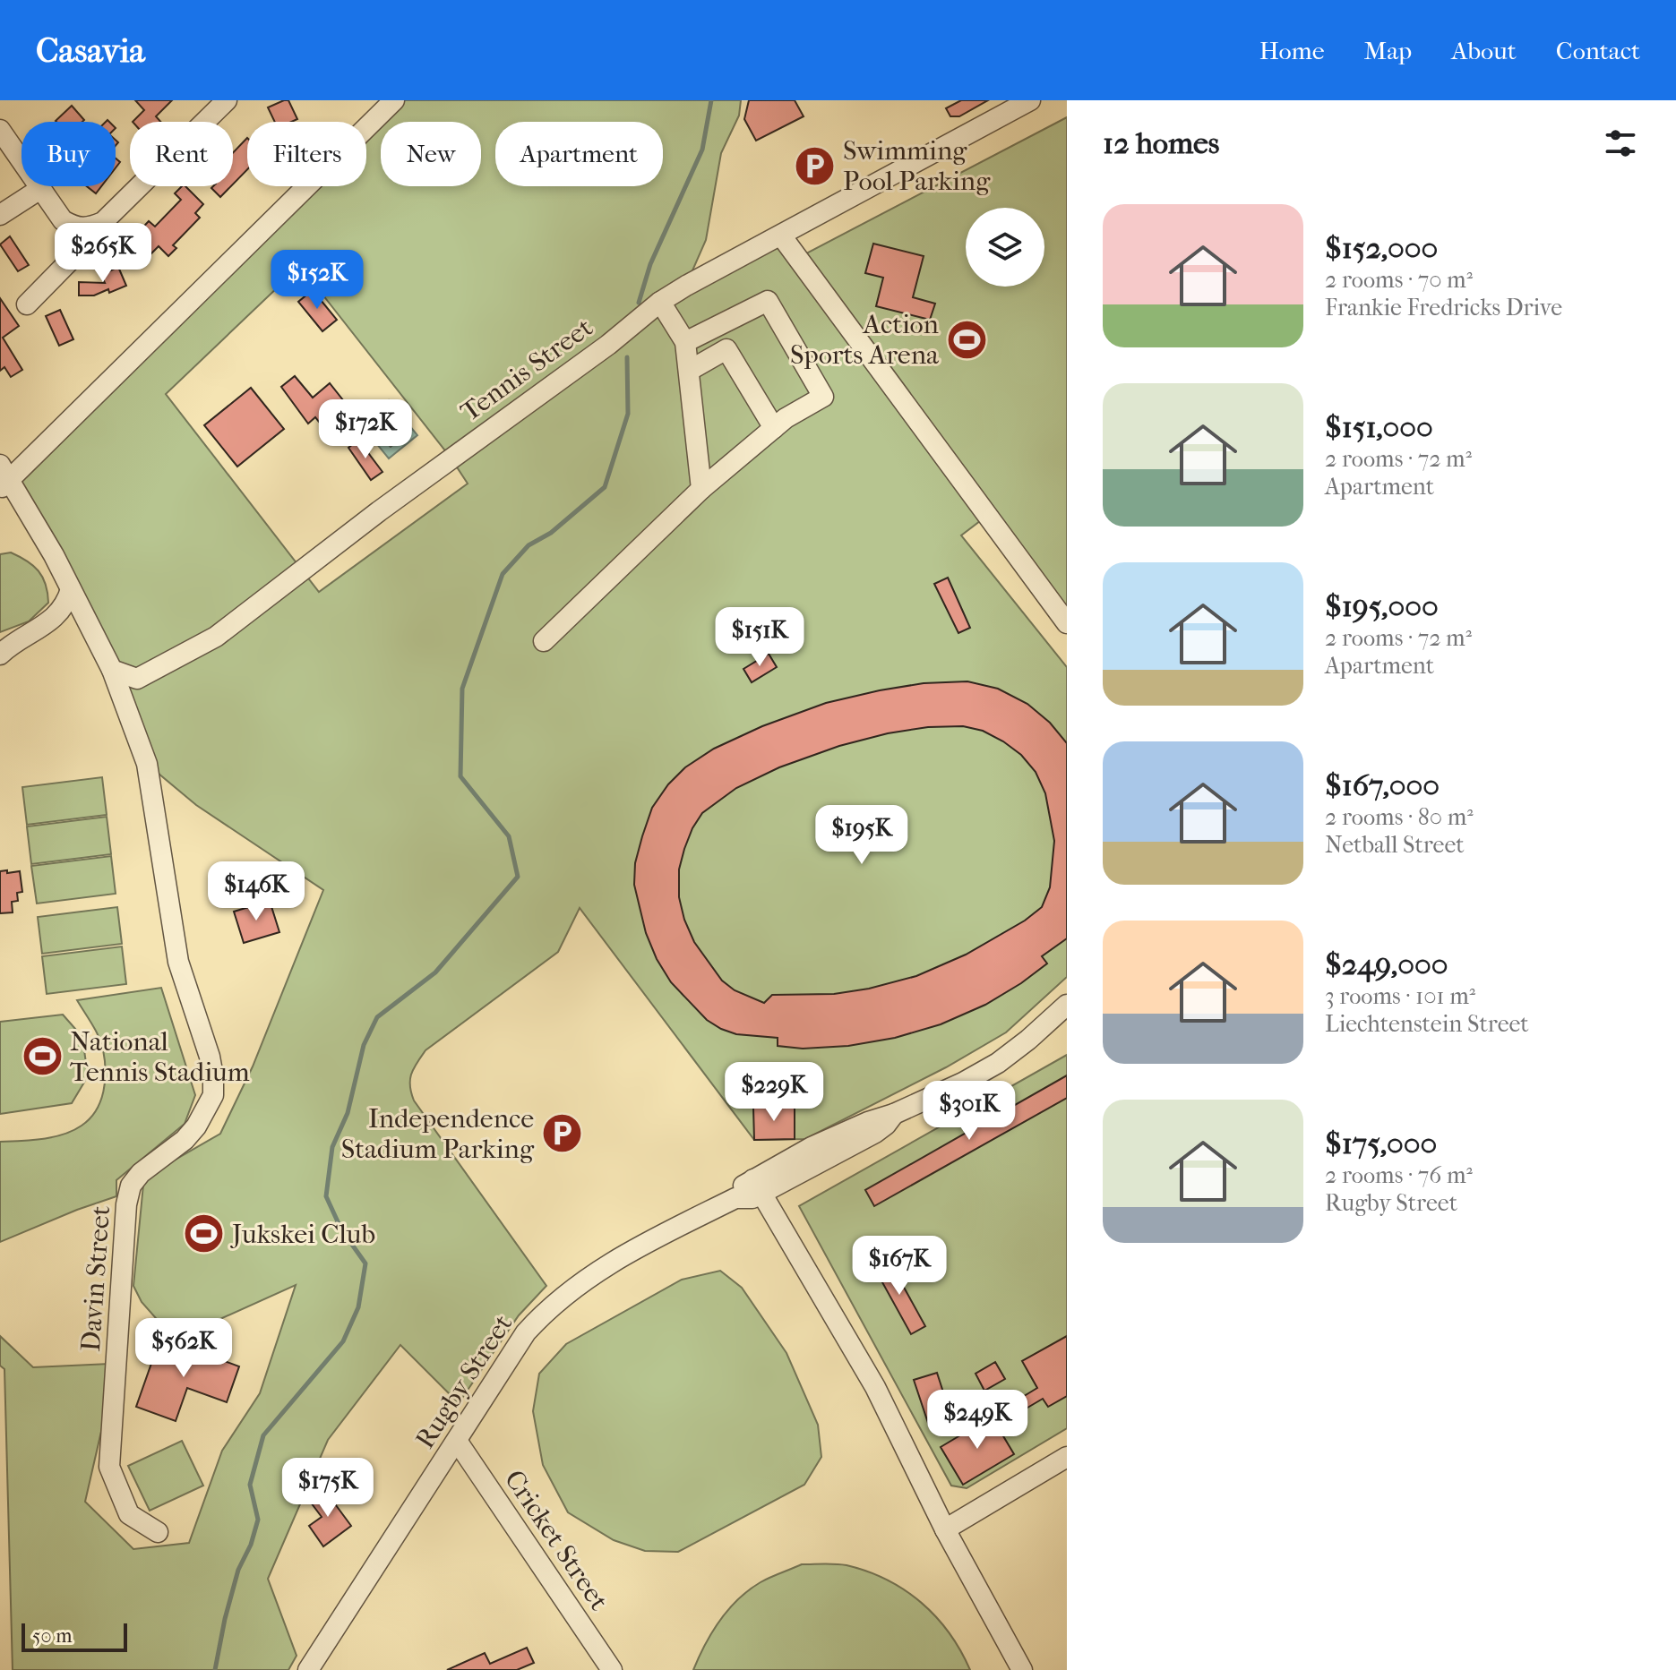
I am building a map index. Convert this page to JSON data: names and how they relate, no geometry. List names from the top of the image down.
{
  "streets": {
    "street": [
      "Tennis Street",
      "Davin Street",
      "Rugby Street",
      "Cricket Street"
    ]
  },
  "crossings": [
    ["Tennis Street", "Davin Street"],
    ["Rugby Street", "Cricket Street"]
  ],
  "places": {
    "parking": ["Swimming Pool Parking", "Independence Stadium Parking"],
    "sports": ["Action Sports Arena", "National Tennis Stadium", "Jukskei Club"]
  },
  "scale_bar": "50 m",
  "page": {
    "header": "Casavia",
    "nav": [
      "Home",
      "Map",
      "About",
      "Contact"
    ],
    "heading": "12 homes",
    "chip": [
      "Buy",
      "Rent",
      "Filters",
      "New",
      "Apartment"
    ],
    "list": [
      {
        "name": "$152,000",
        "note": "2 rooms · 70 m² · Frankie Fredricks Drive"
      },
      {
        "name": "$151,000",
        "note": "2 rooms · 72 m² · Apartment"
      },
      {
        "name": "$195,000",
        "note": "2 rooms · 72 m² · Apartment"
      },
      {
        "name": "$167,000",
        "note": "2 rooms · 80 m² · Netball Street"
      },
      {
        "name": "$249,000",
        "note": "3 rooms · 101 m² · Liechtenstein Street"
      },
      {
        "name": "$175,000",
        "note": "2 rooms · 76 m² · Rugby Street"
      }
    ],
    "price": [
      "$265K",
      "$152K",
      "$172K",
      "$151K",
      "$195K",
      "$146K",
      "$229K",
      "$301K",
      "$167K",
      "$562K",
      "$249K",
      "$175K"
    ],
    "scale": "50 m"
  }
}
